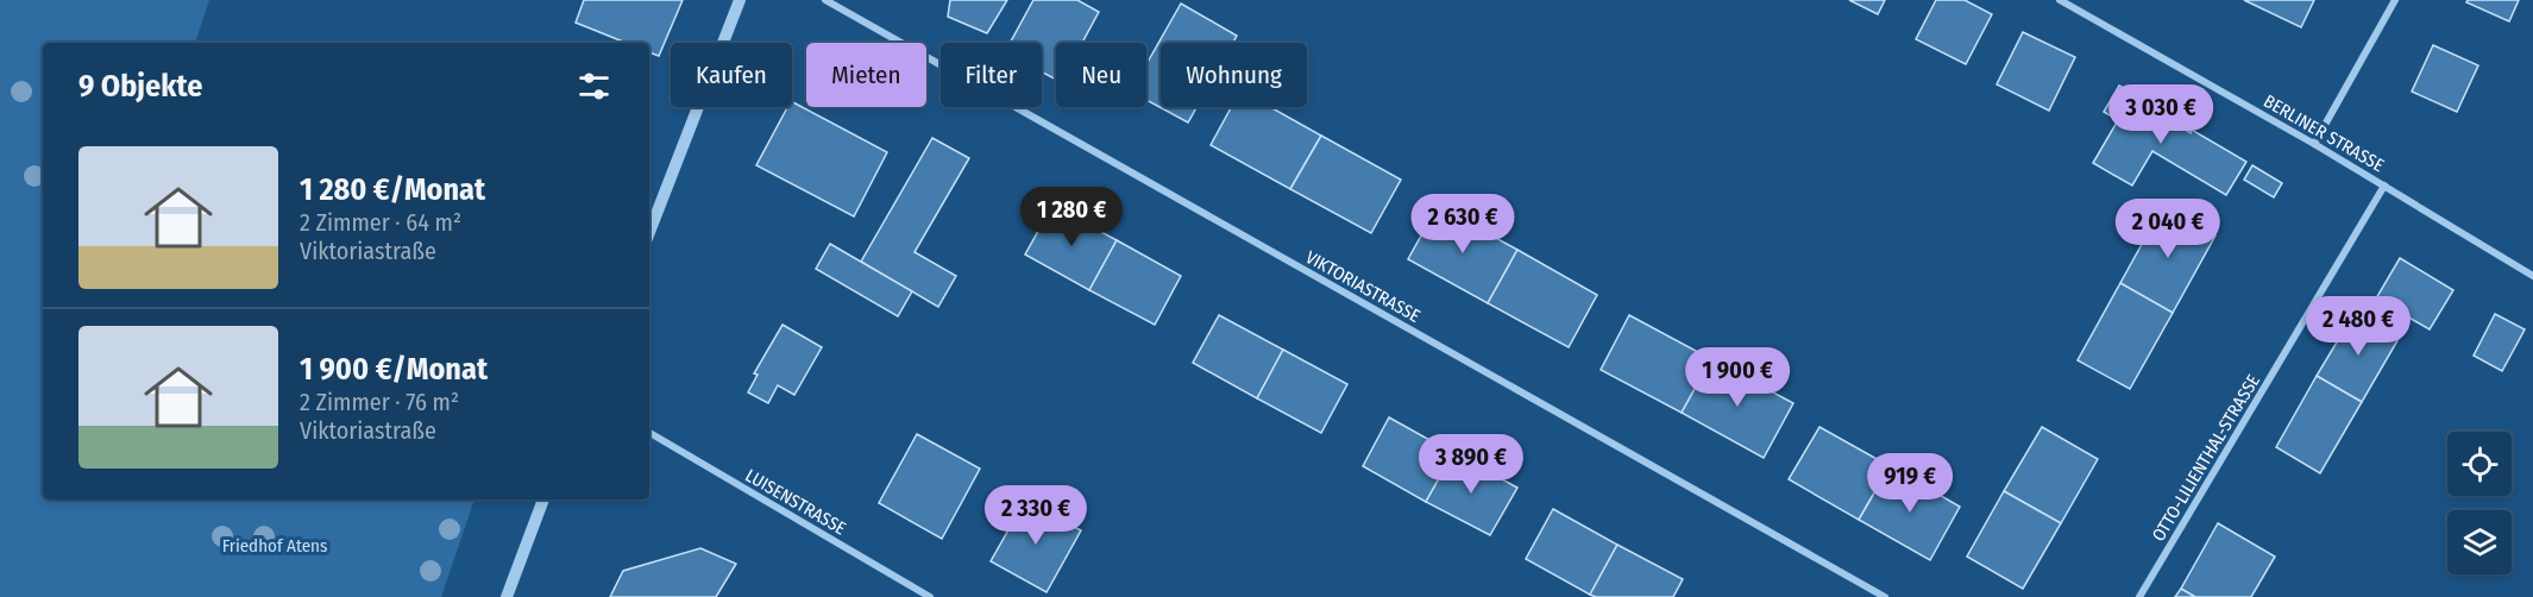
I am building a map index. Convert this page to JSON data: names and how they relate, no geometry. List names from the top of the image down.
{
  "streets": {
    "street": [
      "BERLINER STRASSE",
      "VIKTORIASTRASSE",
      "OTTO-LILIENTHAL-STRASSE",
      "LUISENSTRASSE"
    ]
  },
  "crossings": [
    ["BERLINER STRASSE", "OTTO-LILIENTHAL-STRASSE"]
  ],
  "parks": ["Friedhof Atens"],
  "page": {
    "chip": [
      "Kaufen",
      "Mieten",
      "Filter",
      "Neu",
      "Wohnung"
    ],
    "heading": "9 Objekte",
    "price": [
      "3 030 €",
      "1 280 €",
      "2 630 €",
      "2 040 €",
      "2 480 €",
      "1 900 €",
      "3 890 €",
      "919 €",
      "2 330 €"
    ],
    "list": [
      {
        "name": "1 280 €/Monat",
        "note": "2 Zimmer · 64 m² · Viktoriastraße"
      },
      {
        "name": "1 900 €/Monat",
        "note": "2 Zimmer · 76 m² · Viktoriastraße"
      }
    ]
  }
}
